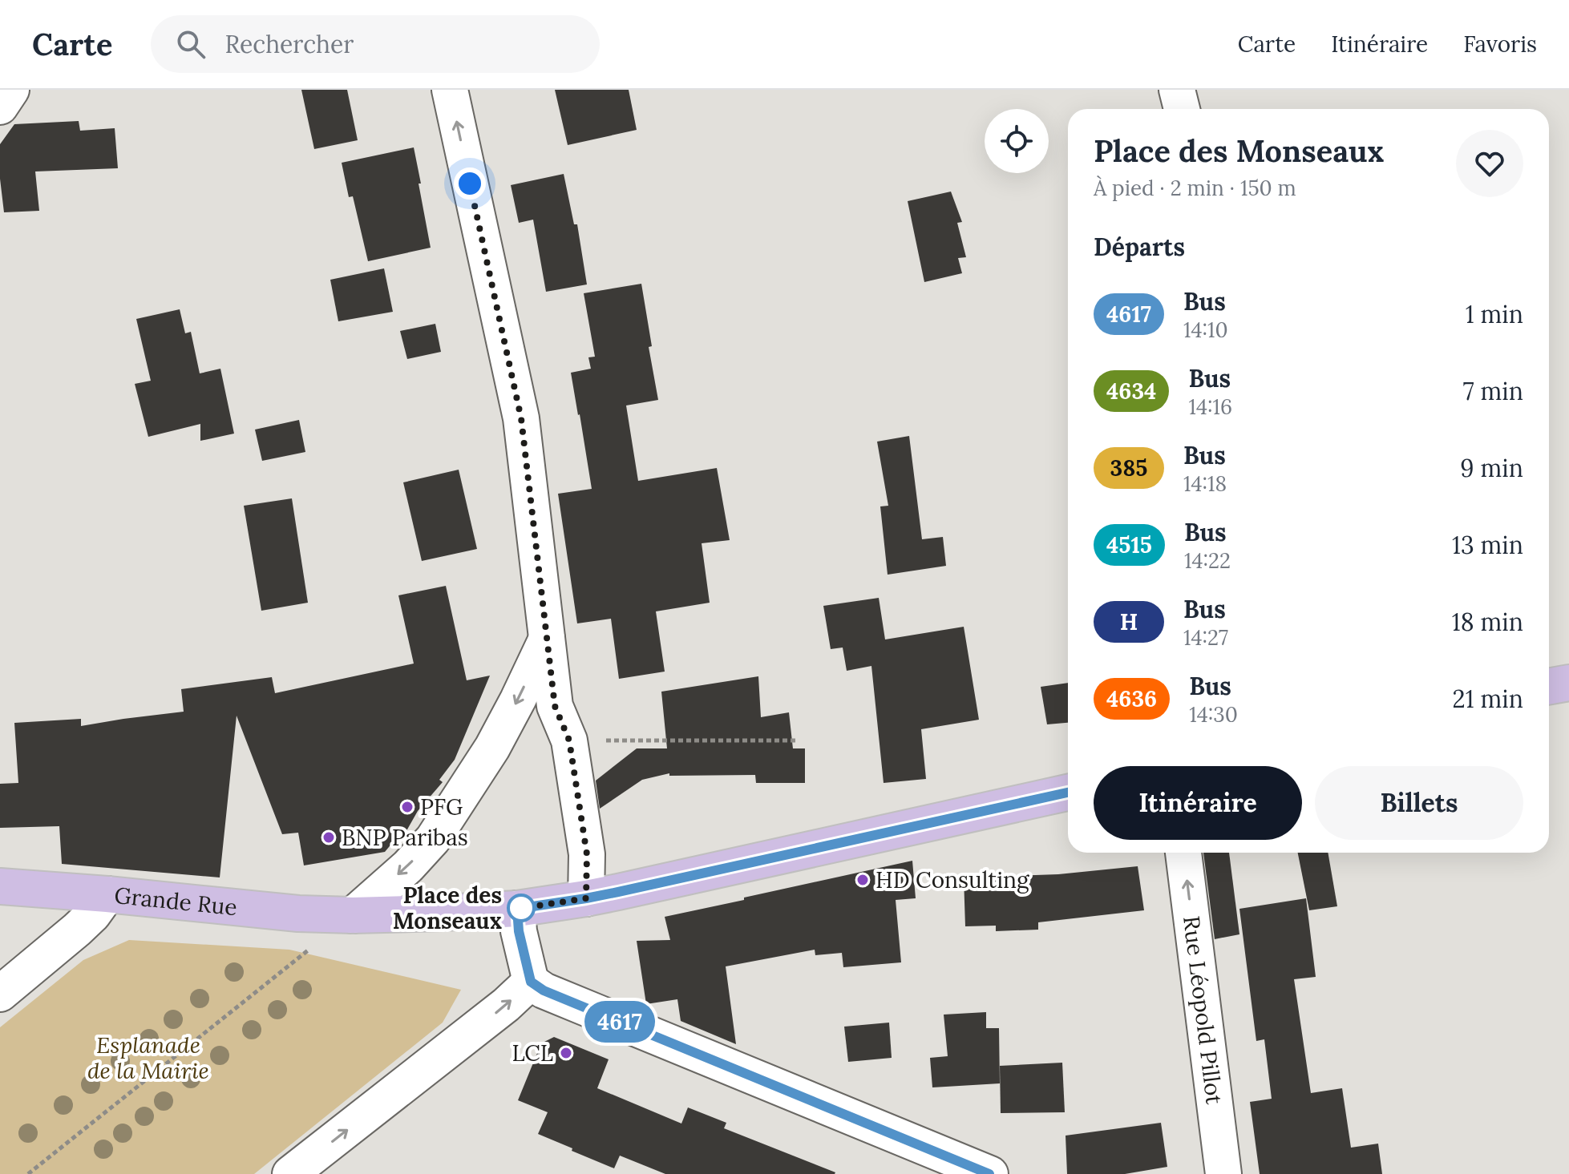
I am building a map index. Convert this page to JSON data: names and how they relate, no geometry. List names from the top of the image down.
{
  "streets": {
    "main road": ["Grande Rue"],
    "street": ["Rue Léopold Pillot"]
  },
  "one_way": ["Rue Léopold Pillot"],
  "parks": ["Esplanade de la Mairie"],
  "places": [
    "PFG",
    "BNP Paribas",
    "HD Consulting",
    "Place des Monseaux",
    "LCL"
  ],
  "lines": ["bus line 4617"],
  "page": {
    "header": "Carte",
    "search": "Rechercher",
    "nav": ["Carte", "Itinéraire", "Favoris"],
    "on_map": "4617",
    "heading": [
      ["Place des Monseaux", "À pied · 2 min · 150 m"],
      "Départs"
    ],
    "list": [
      {
        "mark": "4617",
        "name": "Bus",
        "note": "14:10",
        "value": "1 min"
      },
      {
        "mark": "4634",
        "name": "Bus",
        "note": "14:16",
        "value": "7 min"
      },
      {
        "mark": "385",
        "name": "Bus",
        "note": "14:18",
        "value": "9 min"
      },
      {
        "mark": "4515",
        "name": "Bus",
        "note": "14:22",
        "value": "13 min"
      },
      {
        "mark": "H",
        "name": "Bus",
        "note": "14:27",
        "value": "18 min"
      },
      {
        "mark": "4636",
        "name": "Bus",
        "note": "14:30",
        "value": "21 min"
      }
    ],
    "buttons": ["Itinéraire", "Billets"]
  }
}
